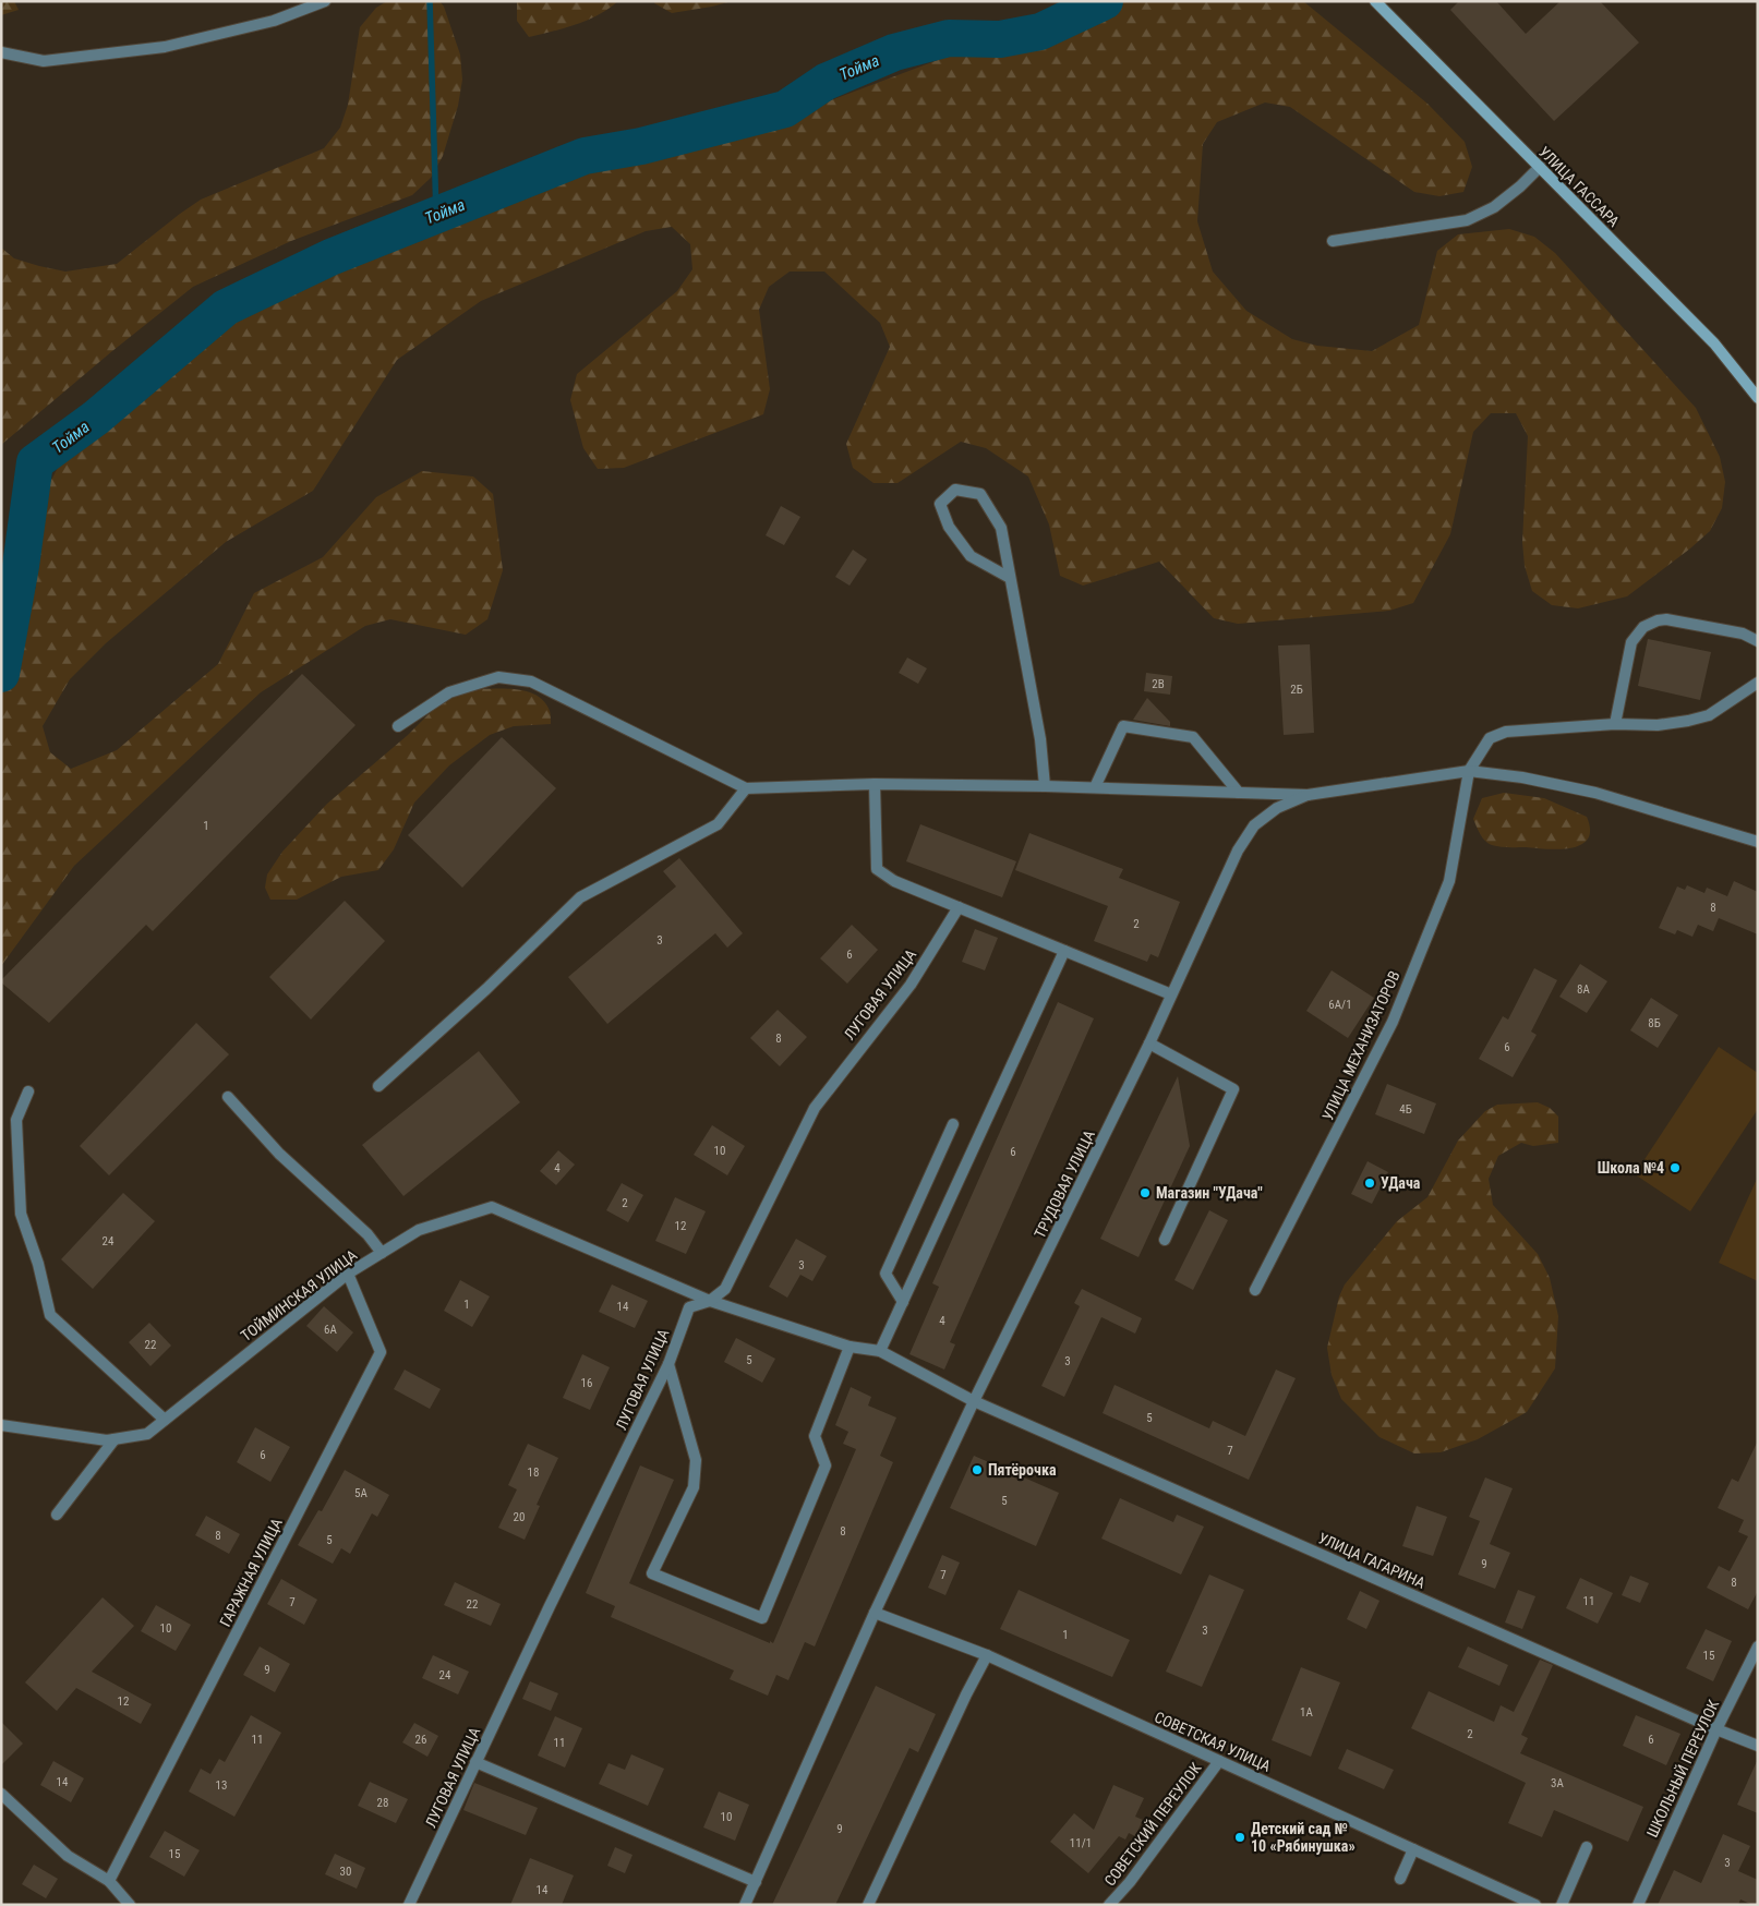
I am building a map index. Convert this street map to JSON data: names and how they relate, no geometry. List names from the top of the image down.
{
  "streets": {
    "main road": ["УЛИЦА ГАССАРА"],
    "street": [
      "ЛУГОВАЯ УЛИЦА",
      "УЛИЦА МЕХАНИЗАТОРОВ",
      "ТРУДОВАЯ УЛИЦА",
      "ТОЙМИНСКАЯ УЛИЦА",
      "УЛИЦА ГАГАРИНА",
      "ГАРАЖНАЯ УЛИЦА",
      "СОВЕТСКАЯ УЛИЦА",
      "ШКОЛЬНЫЙ ПЕРЕУЛОК",
      "СОВЕТСКИЙ ПЕРЕУЛОК"
    ]
  },
  "crossings": [
    ["ЛУГОВАЯ УЛИЦА", "ТОЙМИНСКАЯ УЛИЦА"],
    ["ТРУДОВАЯ УЛИЦА", "УЛИЦА ГАГАРИНА"],
    ["ТРУДОВАЯ УЛИЦА", "СОВЕТСКАЯ УЛИЦА"],
    ["ТОЙМИНСКАЯ УЛИЦА", "УЛИЦА ГАГАРИНА"],
    ["ТОЙМИНСКАЯ УЛИЦА", "ГАРАЖНАЯ УЛИЦА"],
    ["УЛИЦА ГАГАРИНА", "ШКОЛЬНЫЙ ПЕРЕУЛОК"],
    ["СОВЕТСКАЯ УЛИЦА", "СОВЕТСКИЙ ПЕРЕУЛОК"]
  ],
  "water": ["Тойма"],
  "places": [
    "Школа №4",
    "УДача",
    "Магазин \"УДача\"",
    "Пятёрочка",
    "Детский сад № 10 «Рябинушка»"
  ],
  "house_numbers": [
    "2В",
    "2Б",
    "1",
    "8",
    "2",
    "3",
    "6",
    "8А",
    "6А/1",
    "8Б",
    "8",
    "6",
    "4Б",
    "10",
    "6",
    "4",
    "2",
    "12",
    "24",
    "3",
    "1",
    "14",
    "4",
    "6А",
    "22",
    "5",
    "3",
    "16",
    "5",
    "7",
    "6",
    "18",
    "5А",
    "5",
    "20",
    "8",
    "8",
    "5",
    "9",
    "7",
    "8",
    "11",
    "7",
    "22",
    "10",
    "3",
    "1",
    "15",
    "9",
    "24",
    "12",
    "1А",
    "2",
    "11",
    "26",
    "6",
    "11",
    "14",
    "3А",
    "13",
    "28",
    "10",
    "9",
    "11/1",
    "15",
    "3",
    "30",
    "14"
  ]
}
